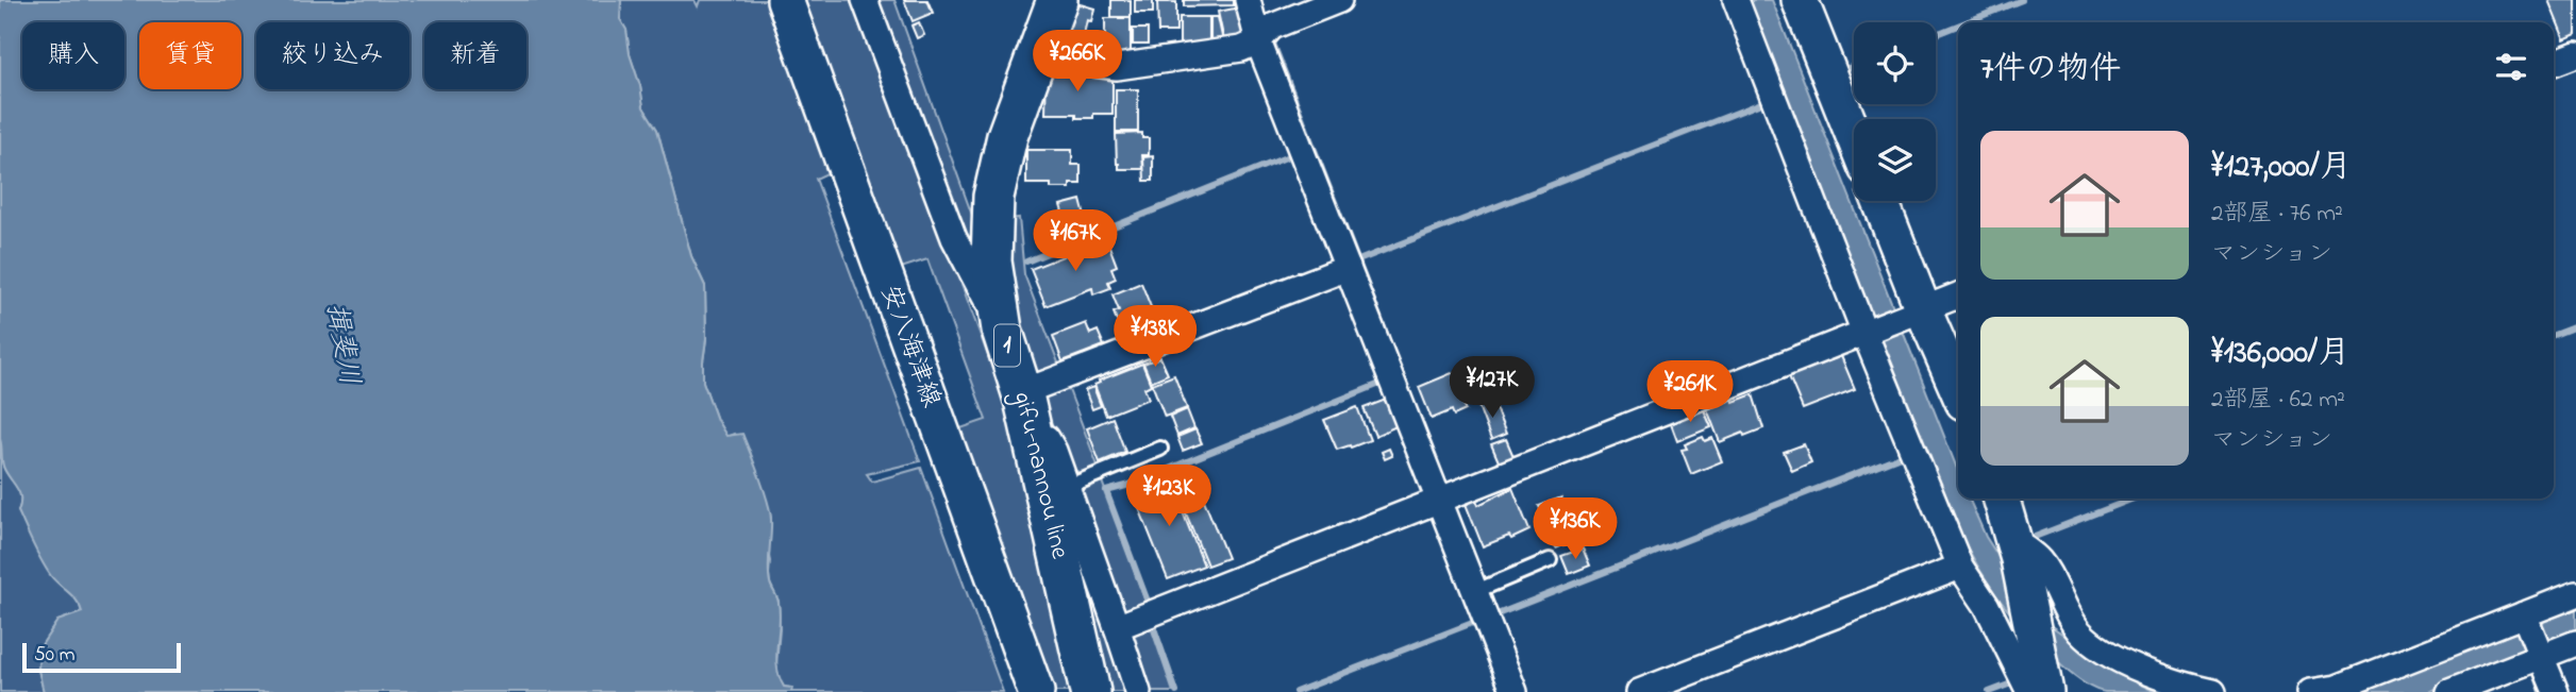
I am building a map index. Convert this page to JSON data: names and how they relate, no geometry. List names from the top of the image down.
{
  "streets": {
    "main road": ["1", "安八海津線", "gifu-nannou line"]
  },
  "water": ["揖斐川"],
  "scale_bar": "50 m",
  "page": {
    "chip": [
      "購入",
      "賃貸",
      "絞り込み",
      "新着"
    ],
    "heading": "7件の物件",
    "price": [
      "¥266K",
      "¥167K",
      "¥138K",
      "¥127K",
      "¥261K",
      "¥123K",
      "¥136K"
    ],
    "list": [
      {
        "name": "¥127,000/月",
        "note": "2部屋 · 76 m² · マンション"
      },
      {
        "name": "¥136,000/月",
        "note": "2部屋 · 62 m² · マンション"
      }
    ],
    "scale": "50 m"
  }
}
